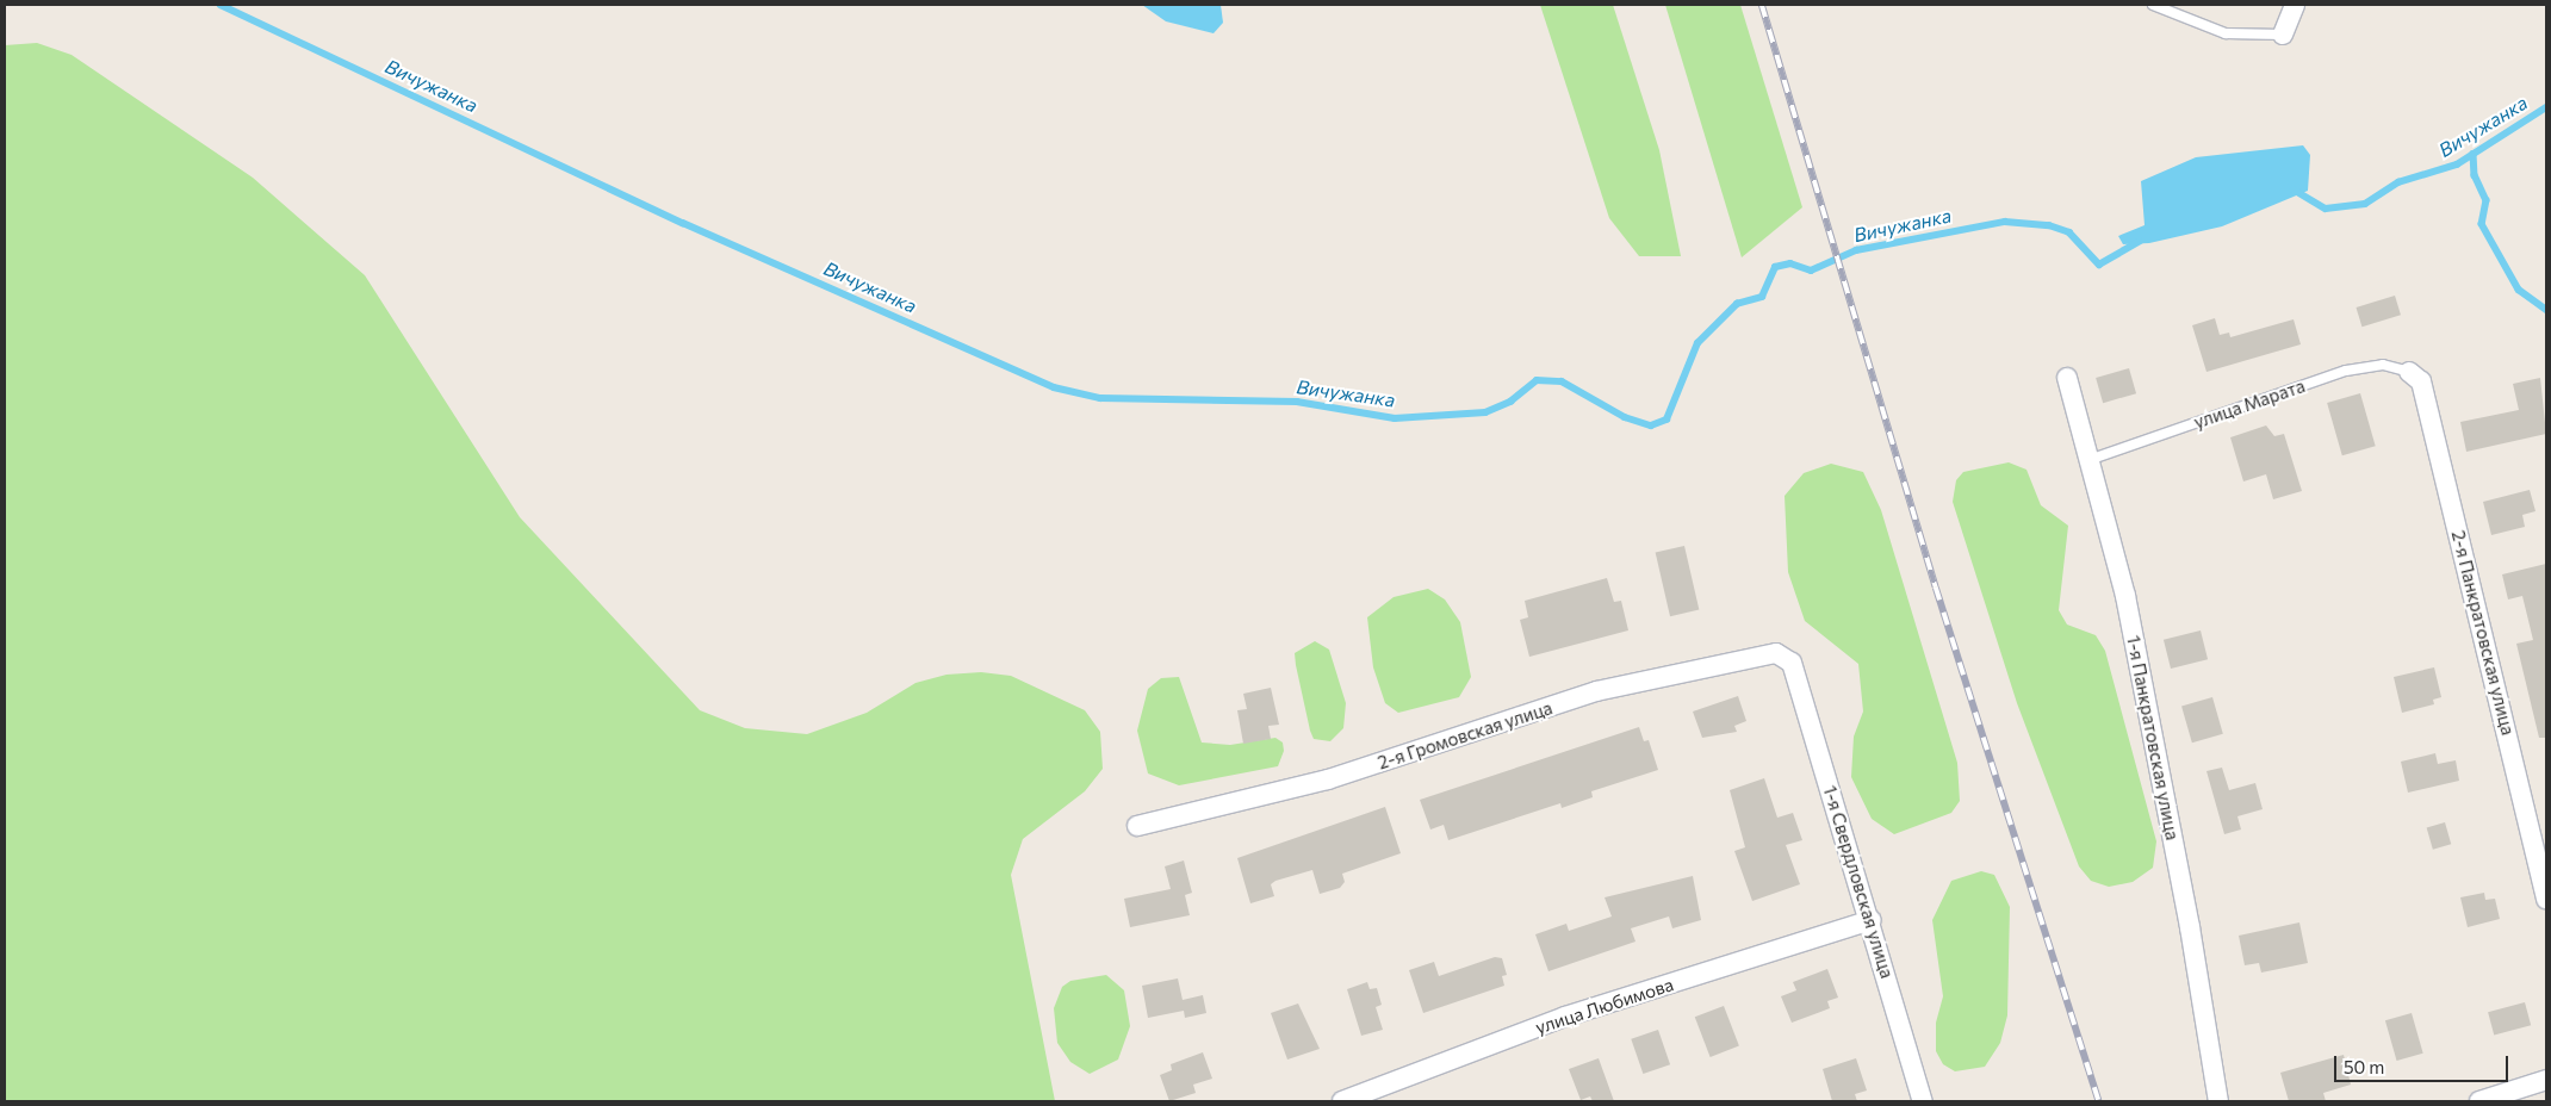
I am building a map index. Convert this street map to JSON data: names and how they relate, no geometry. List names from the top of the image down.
{
  "streets": {
    "street": [
      "2-я Панкратовская улица",
      "2-я Громовская улица",
      "1-я Панкратовская улица",
      "1-я Свердловская улица",
      "улица Любимова"
    ],
    "lane": ["улица Марата"]
  },
  "crossings": [
    ["улица Марата", "2-я Панкратовская улица"],
    ["улица Марата", "1-я Панкратовская улица"],
    ["2-я Громовская улица", "1-я Свердловская улица"],
    ["1-я Свердловская улица", "улица Любимова"]
  ],
  "water": ["Вичужанка"],
  "scale_bar": "50 m"
}
